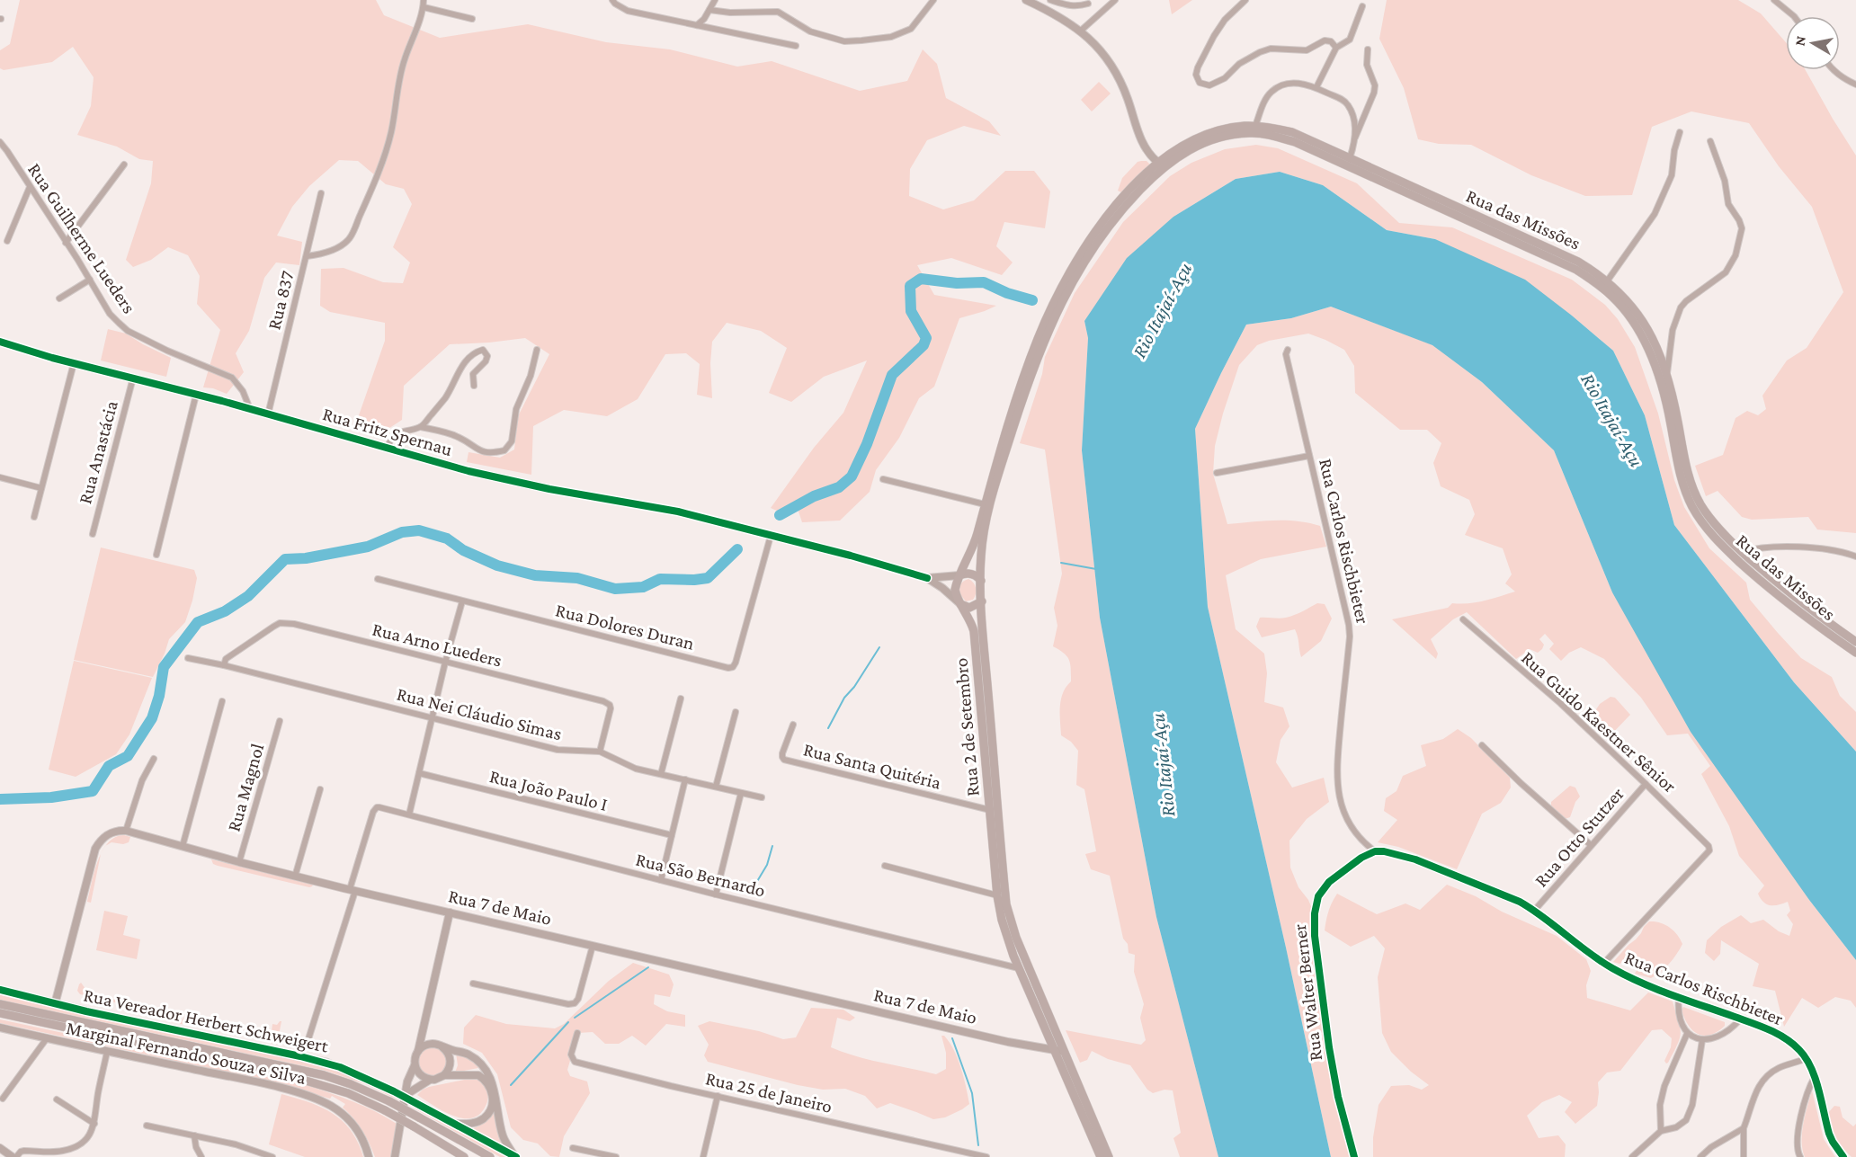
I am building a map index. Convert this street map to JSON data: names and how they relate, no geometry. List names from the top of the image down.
{
  "streets": {
    "main road": ["Rua das Missões", "Rua 2 de Setembro"],
    "street": [
      "Rua Guilherme Lueders",
      "Rua 837",
      "Rua Fritz Spernau",
      "Rua Anastácia",
      "Rua Carlos Rischbieter",
      "Rua Dolores Duran",
      "Rua Arno Lueders",
      "Rua Nei Cláudio Simas",
      "Rua Guido Kaestner Sênior",
      "Rua Santa Quitéria",
      "Rua Magnol",
      "Rua João Paulo I",
      "Rua Otto Stutzer",
      "Rua São Bernardo",
      "Rua 7 de Maio",
      "Rua Walter Berner",
      "Rua Vereador Herbert Schweigert",
      "Marginal Fernando Souza e Silva",
      "Rua 25 de Janeiro"
    ]
  },
  "crossings": [
    ["Rua das Missões", "Rua 2 de Setembro"],
    ["Rua Guilherme Lueders", "Rua Fritz Spernau"],
    ["Rua 837", "Rua Fritz Spernau"],
    ["Rua Fritz Spernau", "Rua Anastácia"],
    ["Rua Fritz Spernau", "Rua Dolores Duran"],
    ["Rua Carlos Rischbieter", "Rua Guido Kaestner Sênior"],
    ["Rua Carlos Rischbieter", "Rua Otto Stutzer"],
    ["Rua Carlos Rischbieter", "Rua Walter Berner"],
    ["Rua Arno Lueders", "Rua Nei Cláudio Simas"],
    ["Rua Guido Kaestner Sênior", "Rua Otto Stutzer"],
    ["Rua 2 de Setembro", "Rua Santa Quitéria"],
    ["Rua 2 de Setembro", "Rua São Bernardo"],
    ["Rua 2 de Setembro", "Rua 7 de Maio"],
    ["Rua Magnol", "Rua 7 de Maio"],
    ["Rua São Bernardo", "Rua 7 de Maio"]
  ],
  "water": ["Rio Itajaí-Açu"],
  "north": "left"
}
